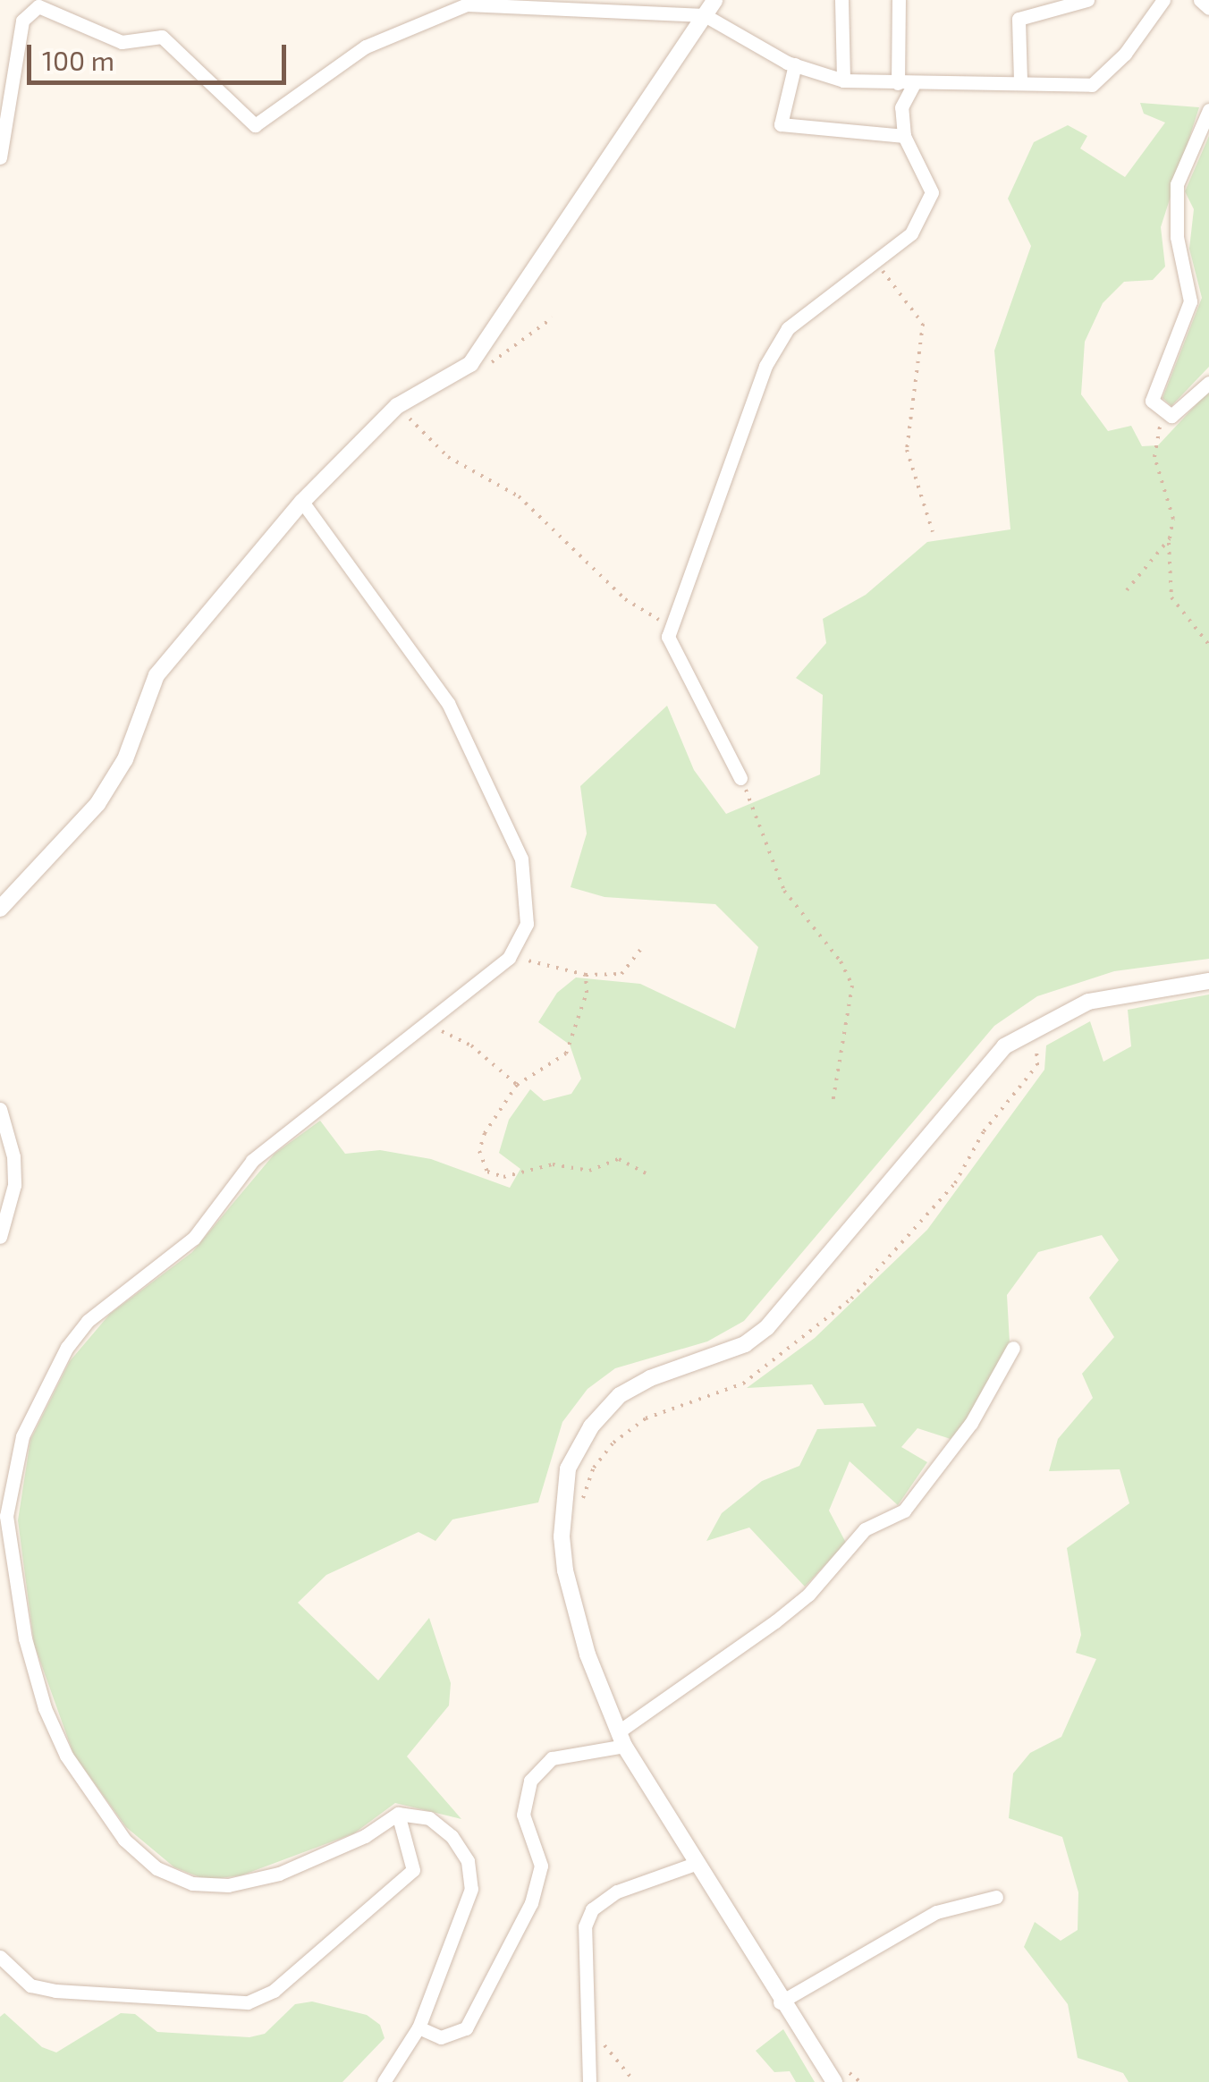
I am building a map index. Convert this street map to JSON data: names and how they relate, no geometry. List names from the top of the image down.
{
  "scale_bar": "100 m"
}
